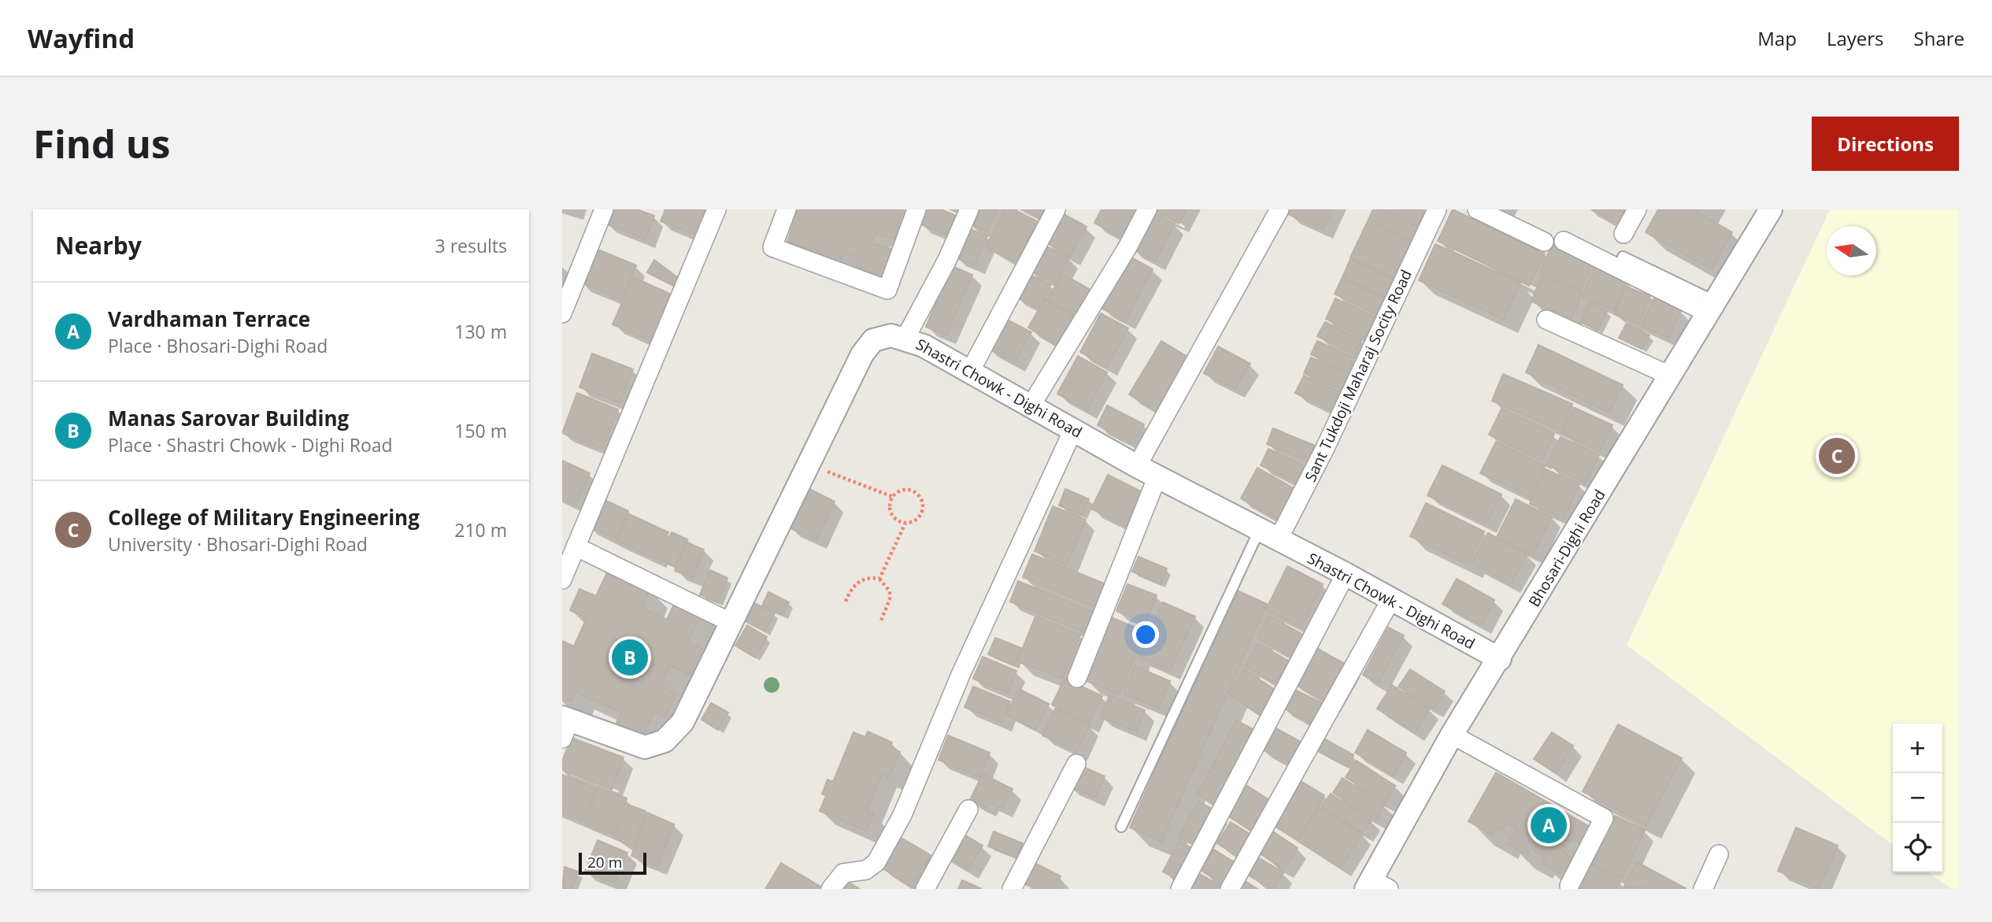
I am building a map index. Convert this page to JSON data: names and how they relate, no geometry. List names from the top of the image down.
{
  "streets": {
    "street": ["Sant Tukdoji Maharaj Socity Road", "Shastri Chowk - Dighi Road", "Bhosari-Dighi Road"]
  },
  "crossings": [
    ["Sant Tukdoji Maharaj Socity Road", "Shastri Chowk - Dighi Road"],
    ["Shastri Chowk - Dighi Road", "Bhosari-Dighi Road"]
  ],
  "scale_bar": "20 m",
  "north": "left",
  "page": {
    "header": "Wayfind",
    "nav": ["Map", "Layers", "Share"],
    "buttons": "Directions",
    "title": "Find us",
    "heading": ["Nearby", "3 results"],
    "list": [
      {
        "mark": "A",
        "name": "Vardhaman Terrace",
        "note": "Place · Bhosari-Dighi Road",
        "value": "130 m"
      },
      {
        "mark": "B",
        "name": "Manas Sarovar Building",
        "note": "Place · Shastri Chowk - Dighi Road",
        "value": "150 m"
      },
      {
        "mark": "C",
        "name": "College of Military Engineering",
        "note": "University · Bhosari-Dighi Road",
        "value": "210 m"
      }
    ],
    "pins": ["C", "B", "A"],
    "map_buttons": ["+", "−"],
    "scale": "20 m"
  }
}
